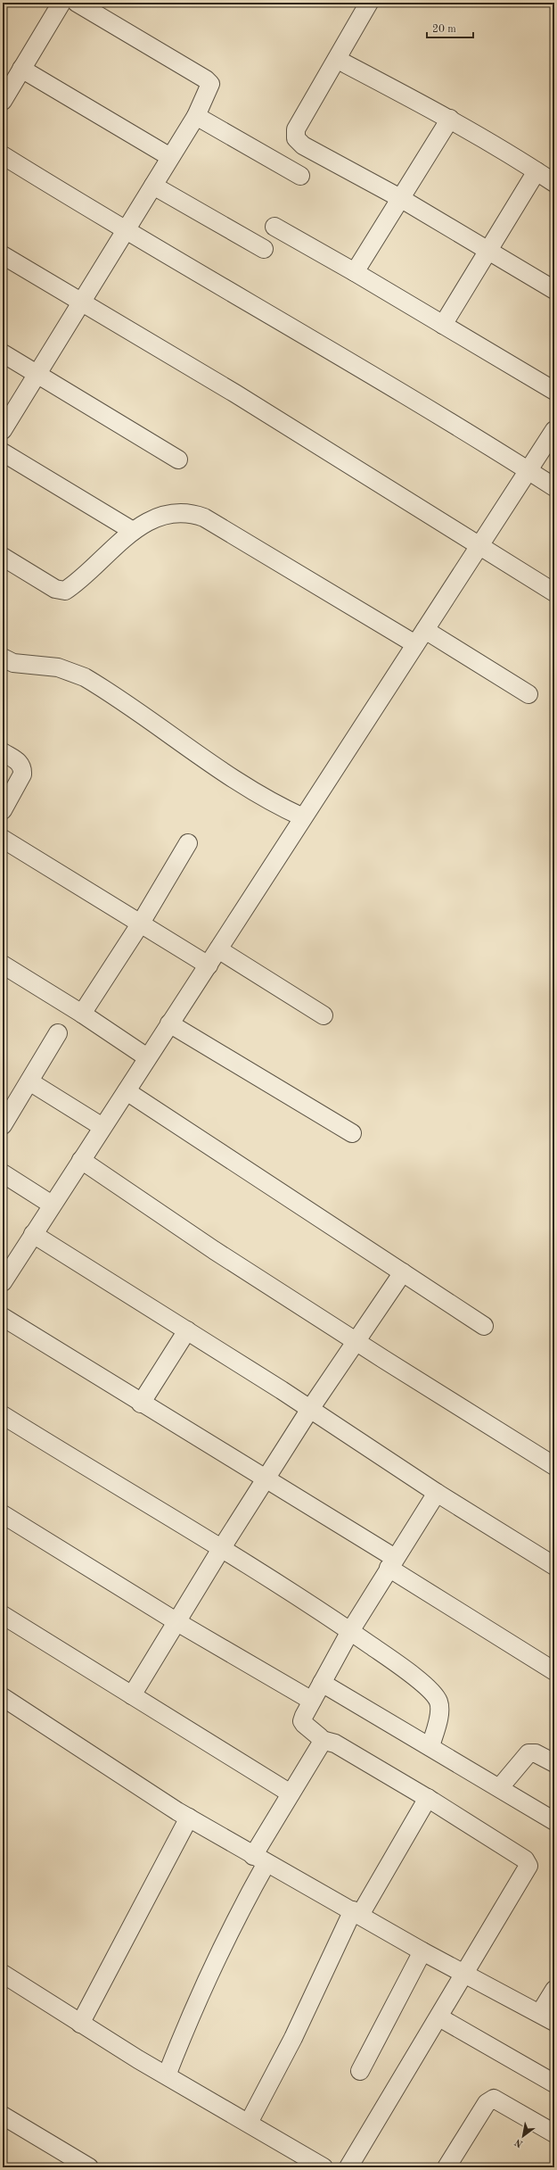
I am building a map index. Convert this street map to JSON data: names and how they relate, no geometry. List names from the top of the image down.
{
  "scale_bar": "20 m",
  "north": "bottom left"
}
